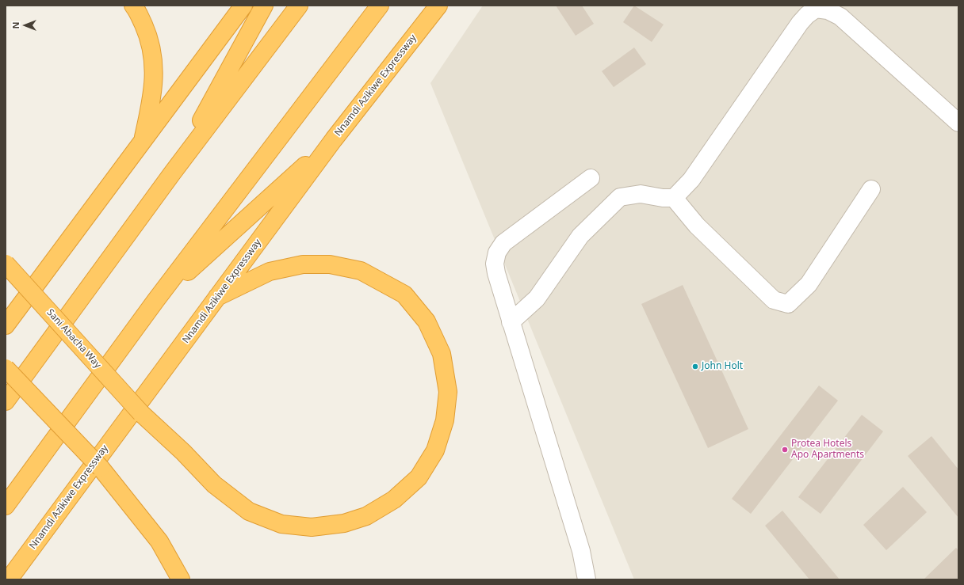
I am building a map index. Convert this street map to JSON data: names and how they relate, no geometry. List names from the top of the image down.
{
  "streets": {
    "highway": ["Nnamdi Azikiwe Expressway", "Sani Abacha Way"]
  },
  "crossings": [
    ["Nnamdi Azikiwe Expressway", "Sani Abacha Way"]
  ],
  "places": ["John Holt", "Protea Hotels Apo Apartments"],
  "north": "left"
}
